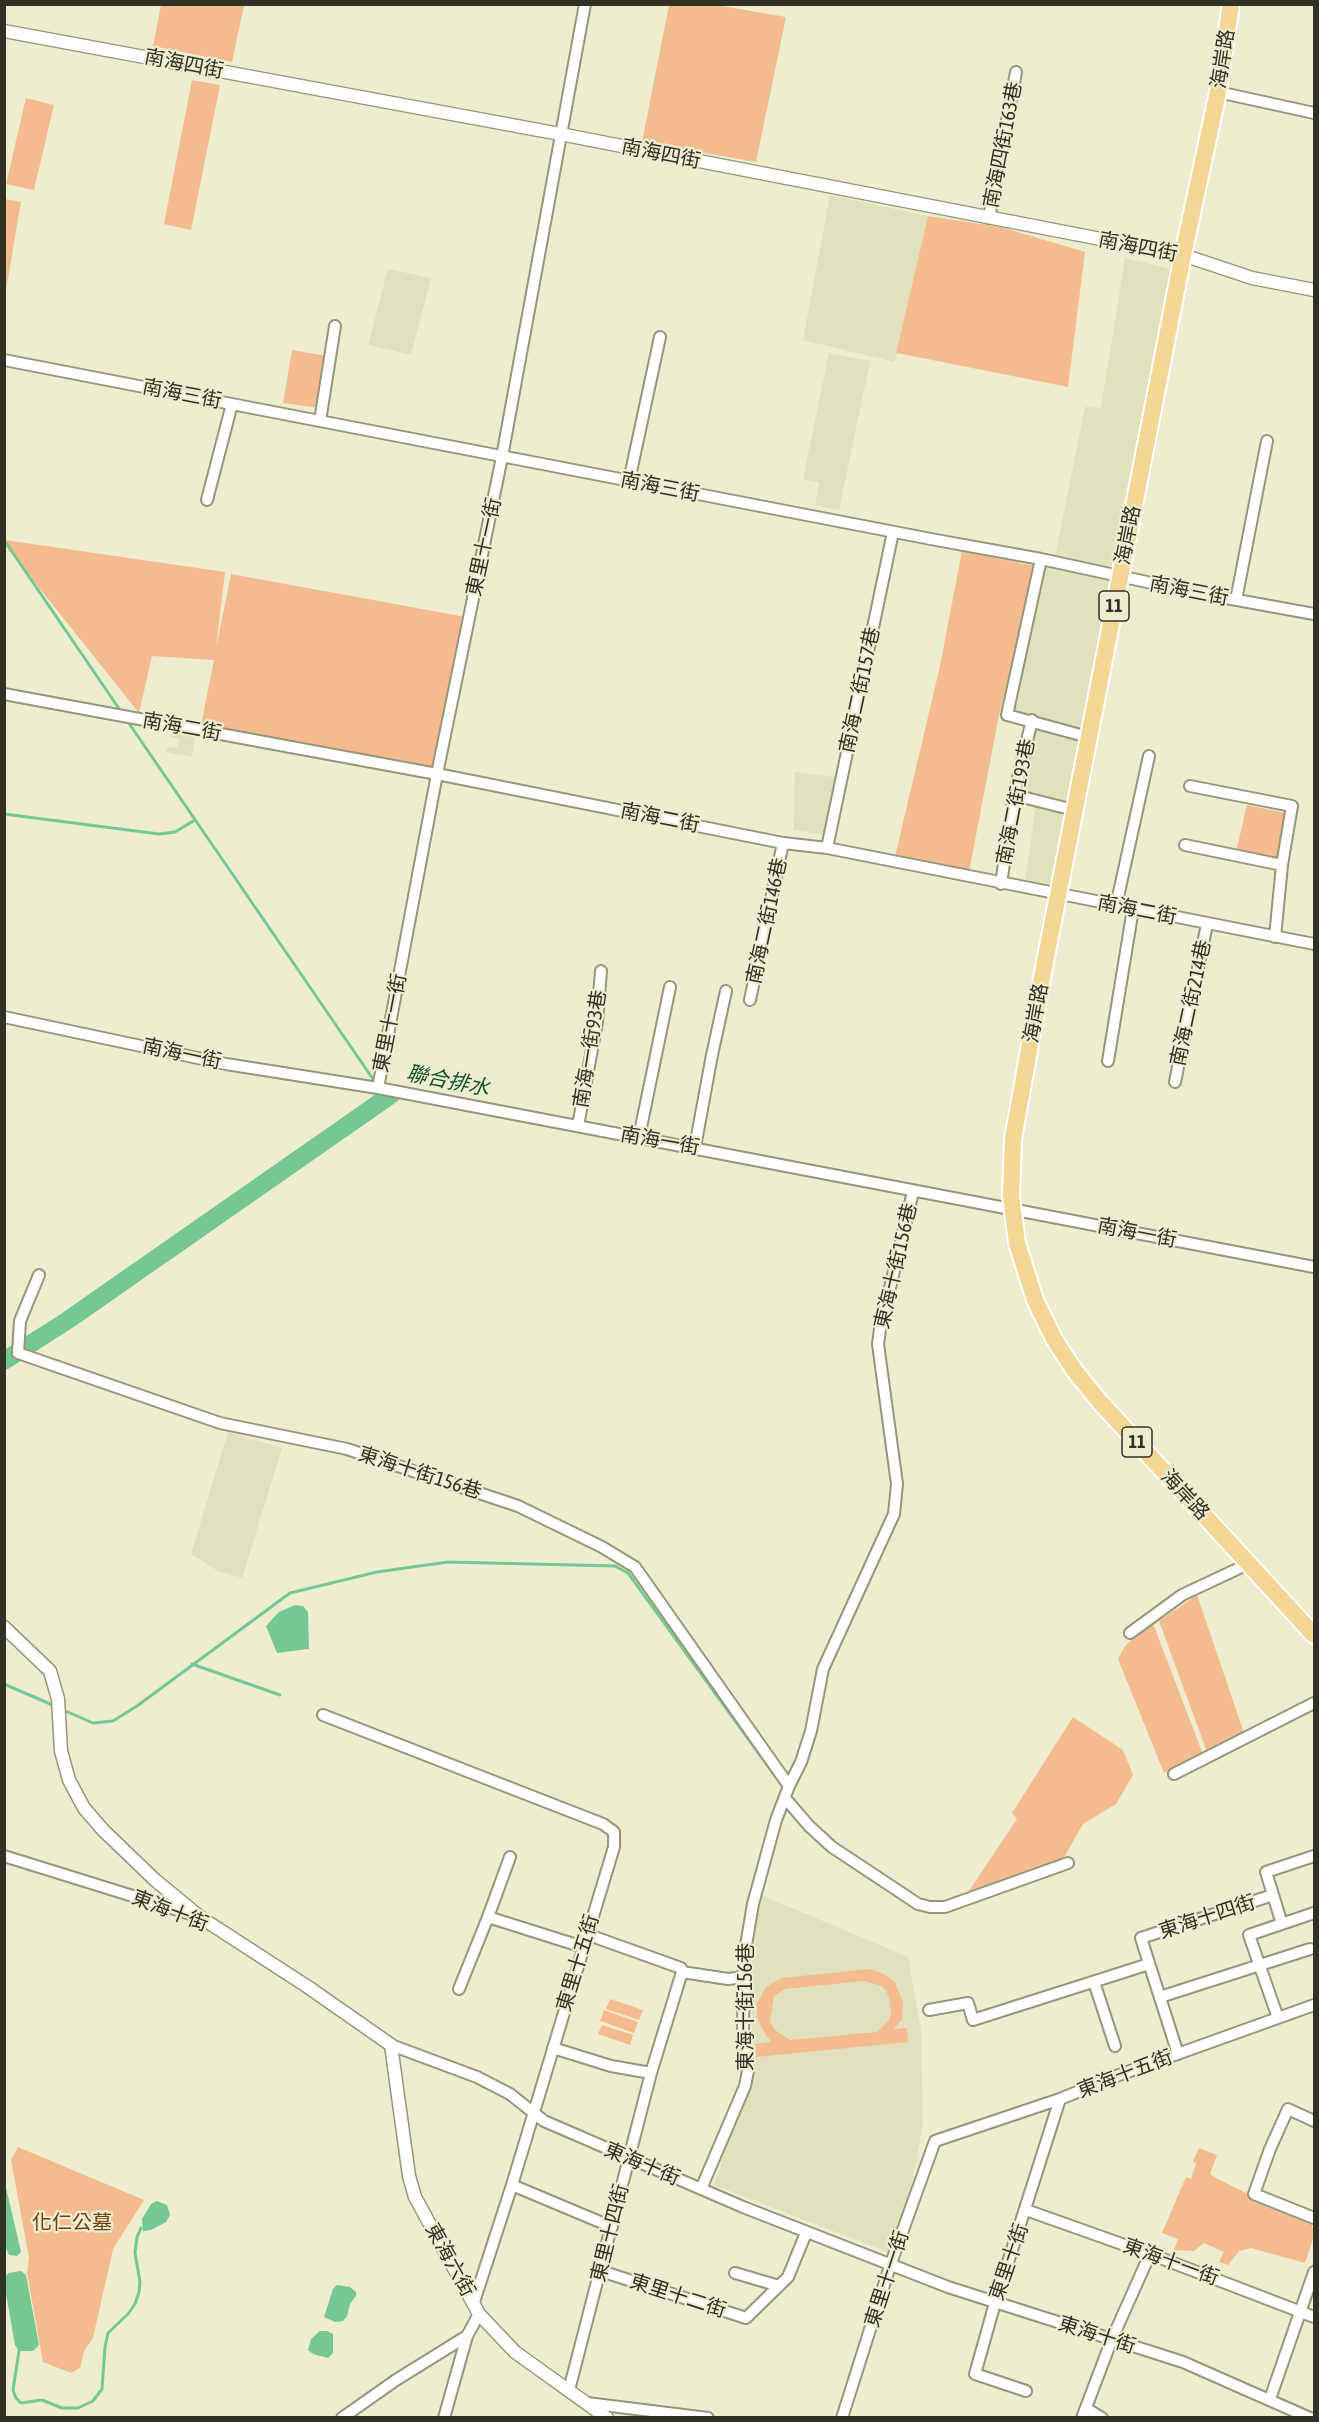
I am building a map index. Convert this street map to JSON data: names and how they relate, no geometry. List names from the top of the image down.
{
  "streets": {
    "main road": ["海岸路", "11"],
    "street": [
      "南海四街",
      "南海四街163巷",
      "南海三街",
      "東里十一街",
      "南海二街157巷",
      "南海二街",
      "南海二街193巷",
      "南海二街146巷",
      "南海二街214巷",
      "南海一街93巷",
      "南海一街",
      "東海十街156巷",
      "東海十街",
      "東海十四街",
      "東里十五街",
      "東海十五街",
      "東里十四街",
      "東海六街",
      "東里十街",
      "東海十一街",
      "東里十二街"
    ]
  },
  "crossings": [
    ["海岸路", "南海四街"],
    ["海岸路", "南海三街"],
    ["海岸路", "南海二街"],
    ["海岸路", "南海一街"],
    ["南海四街", "南海四街163巷"],
    ["南海四街", "東里十一街"],
    ["南海三街", "東里十一街"],
    ["南海三街", "南海二街157巷"],
    ["東里十一街", "南海二街"],
    ["東里十一街", "南海一街"],
    ["東里十一街", "東海十街"],
    ["東里十一街", "東海十五街"],
    ["南海二街157巷", "南海二街"],
    ["南海二街", "南海二街193巷"],
    ["南海二街", "南海二街146巷"],
    ["南海二街", "南海二街214巷"],
    ["南海一街93巷", "南海一街"],
    ["南海一街", "東海十街156巷"],
    ["東海十街156巷", "東海十街"],
    ["東海十街", "東里十五街"],
    ["東海十街", "東里十四街"],
    ["東海十街", "東海六街"],
    ["東海十街", "東里十街"],
    ["東海十街", "東里十二街"],
    ["東里十五街", "東海六街"],
    ["東海十五街", "東里十街"],
    ["東里十四街", "東海六街"],
    ["東里十四街", "東里十二街"],
    ["東里十街", "東海十一街"]
  ],
  "water": ["聯合排水"],
  "parks": ["化仁公墓"]
}
